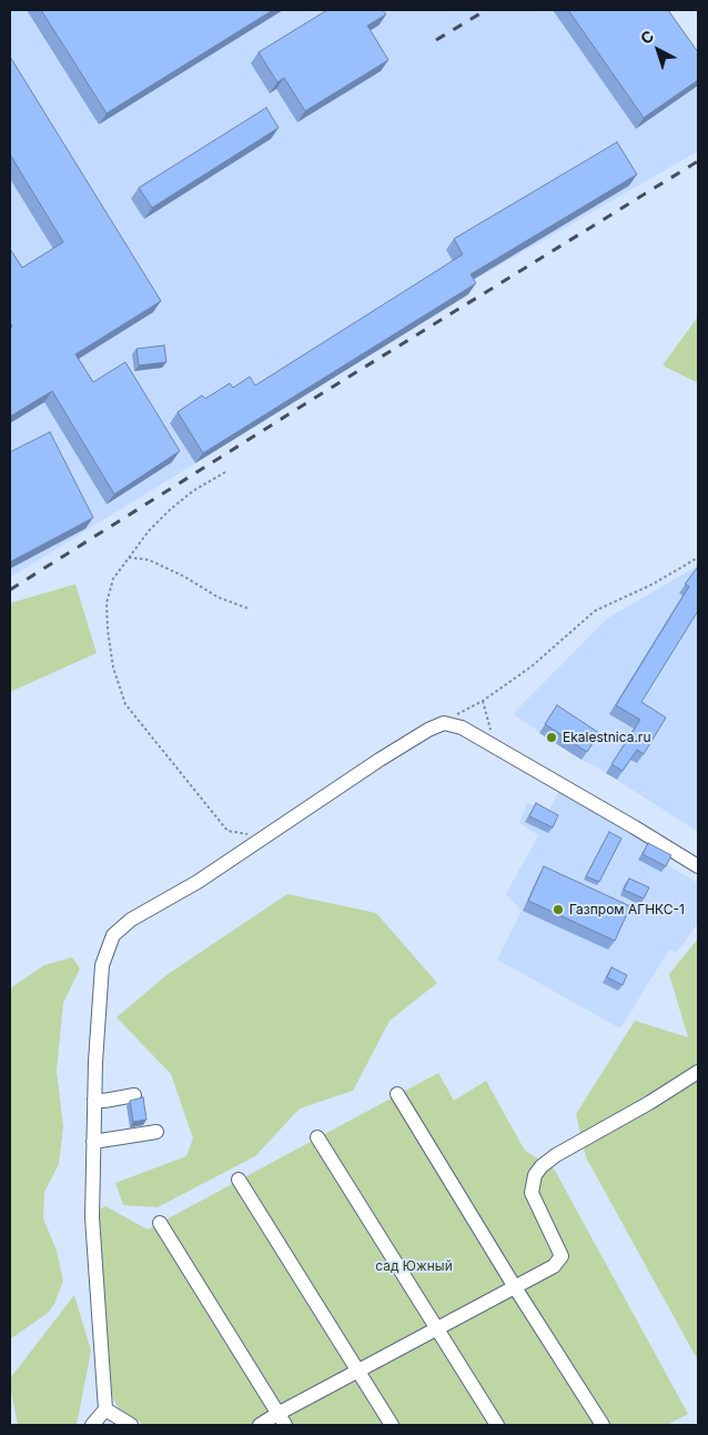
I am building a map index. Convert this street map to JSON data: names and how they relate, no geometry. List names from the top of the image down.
{
  "parks": ["сад Южный"],
  "places": ["Ekalestnica.ru", "Газпром АГНКС-1"],
  "north": "top left"
}
